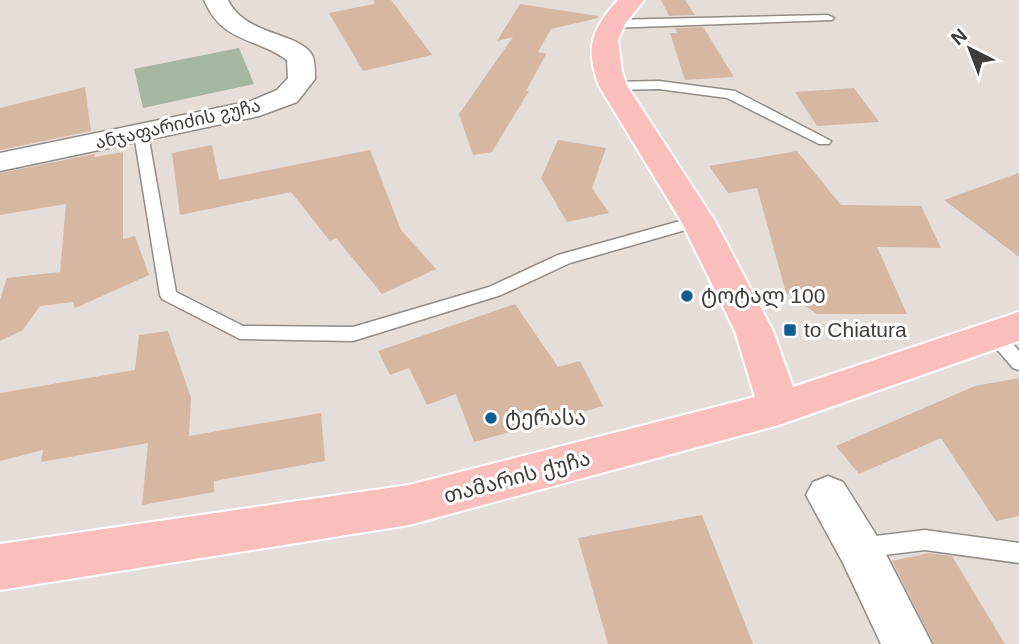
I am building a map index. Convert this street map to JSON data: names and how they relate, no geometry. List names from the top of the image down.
{
  "streets": {
    "main road": ["თამარის ქუჩა"],
    "street": ["ანჯაფარიძის ჷუჩა"]
  },
  "places": {
    "other": ["ტოტალ 100", "ტერასა"],
    "transit": ["to Chiatura"]
  },
  "north": "top left"
}
